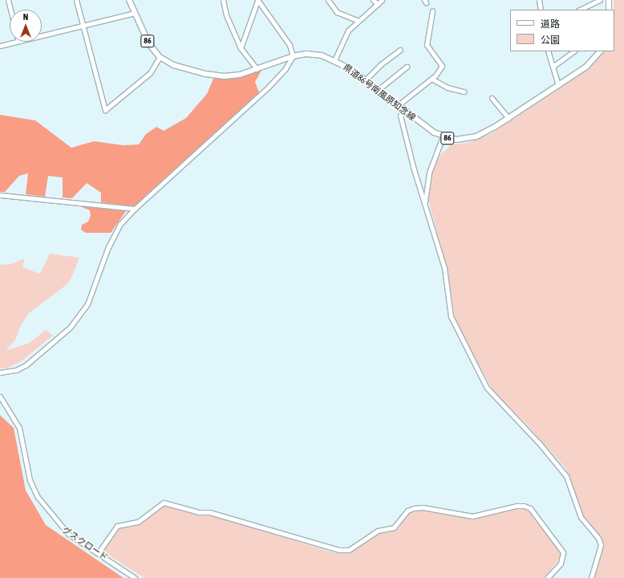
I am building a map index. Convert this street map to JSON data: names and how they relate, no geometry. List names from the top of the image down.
{
  "streets": {
    "main road": ["86", "県道86号南風原知念線"],
    "street": ["グスクロード"]
  },
  "legend": ["道路", "公園"],
  "north": "top"
}
